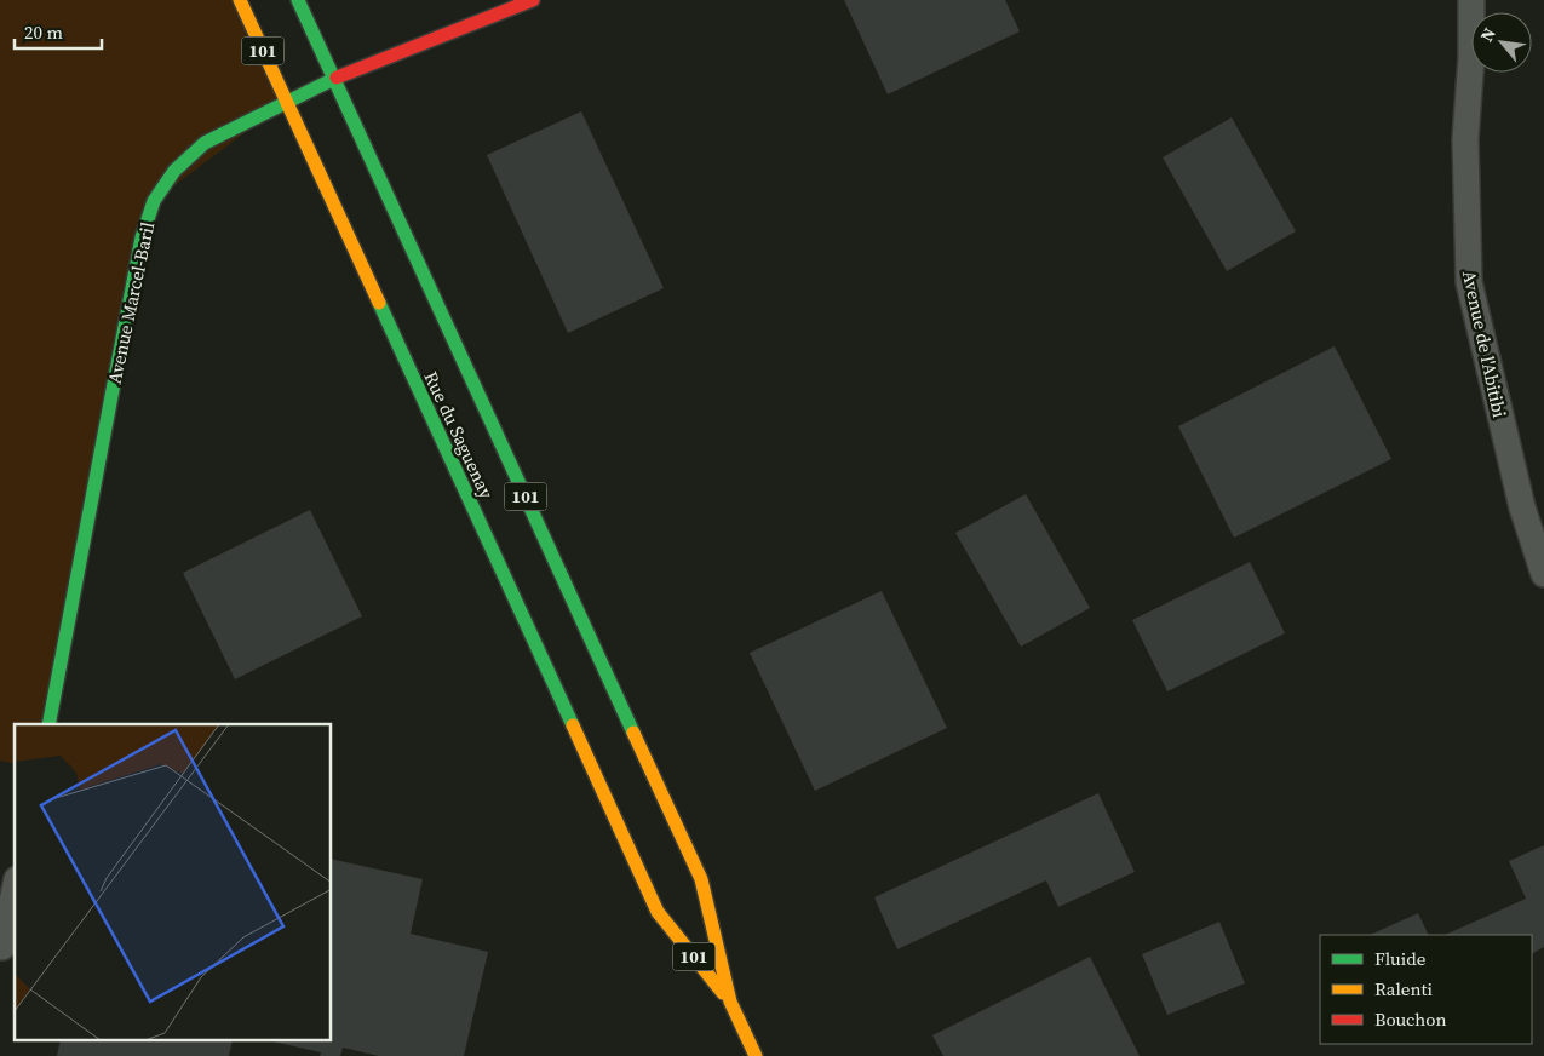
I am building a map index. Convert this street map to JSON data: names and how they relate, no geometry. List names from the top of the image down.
{
  "streets": {
    "main road": ["101", "Avenue Marcel-Baril", "Rue du Saguenay"],
    "street": ["Avenue de l'Abitibi"]
  },
  "crossings": [
    ["Avenue Marcel-Baril", "Rue du Saguenay"]
  ],
  "legend": ["Fluide", "Ralenti", "Bouchon"],
  "scale_bar": "20 m",
  "north": "top left"
}
